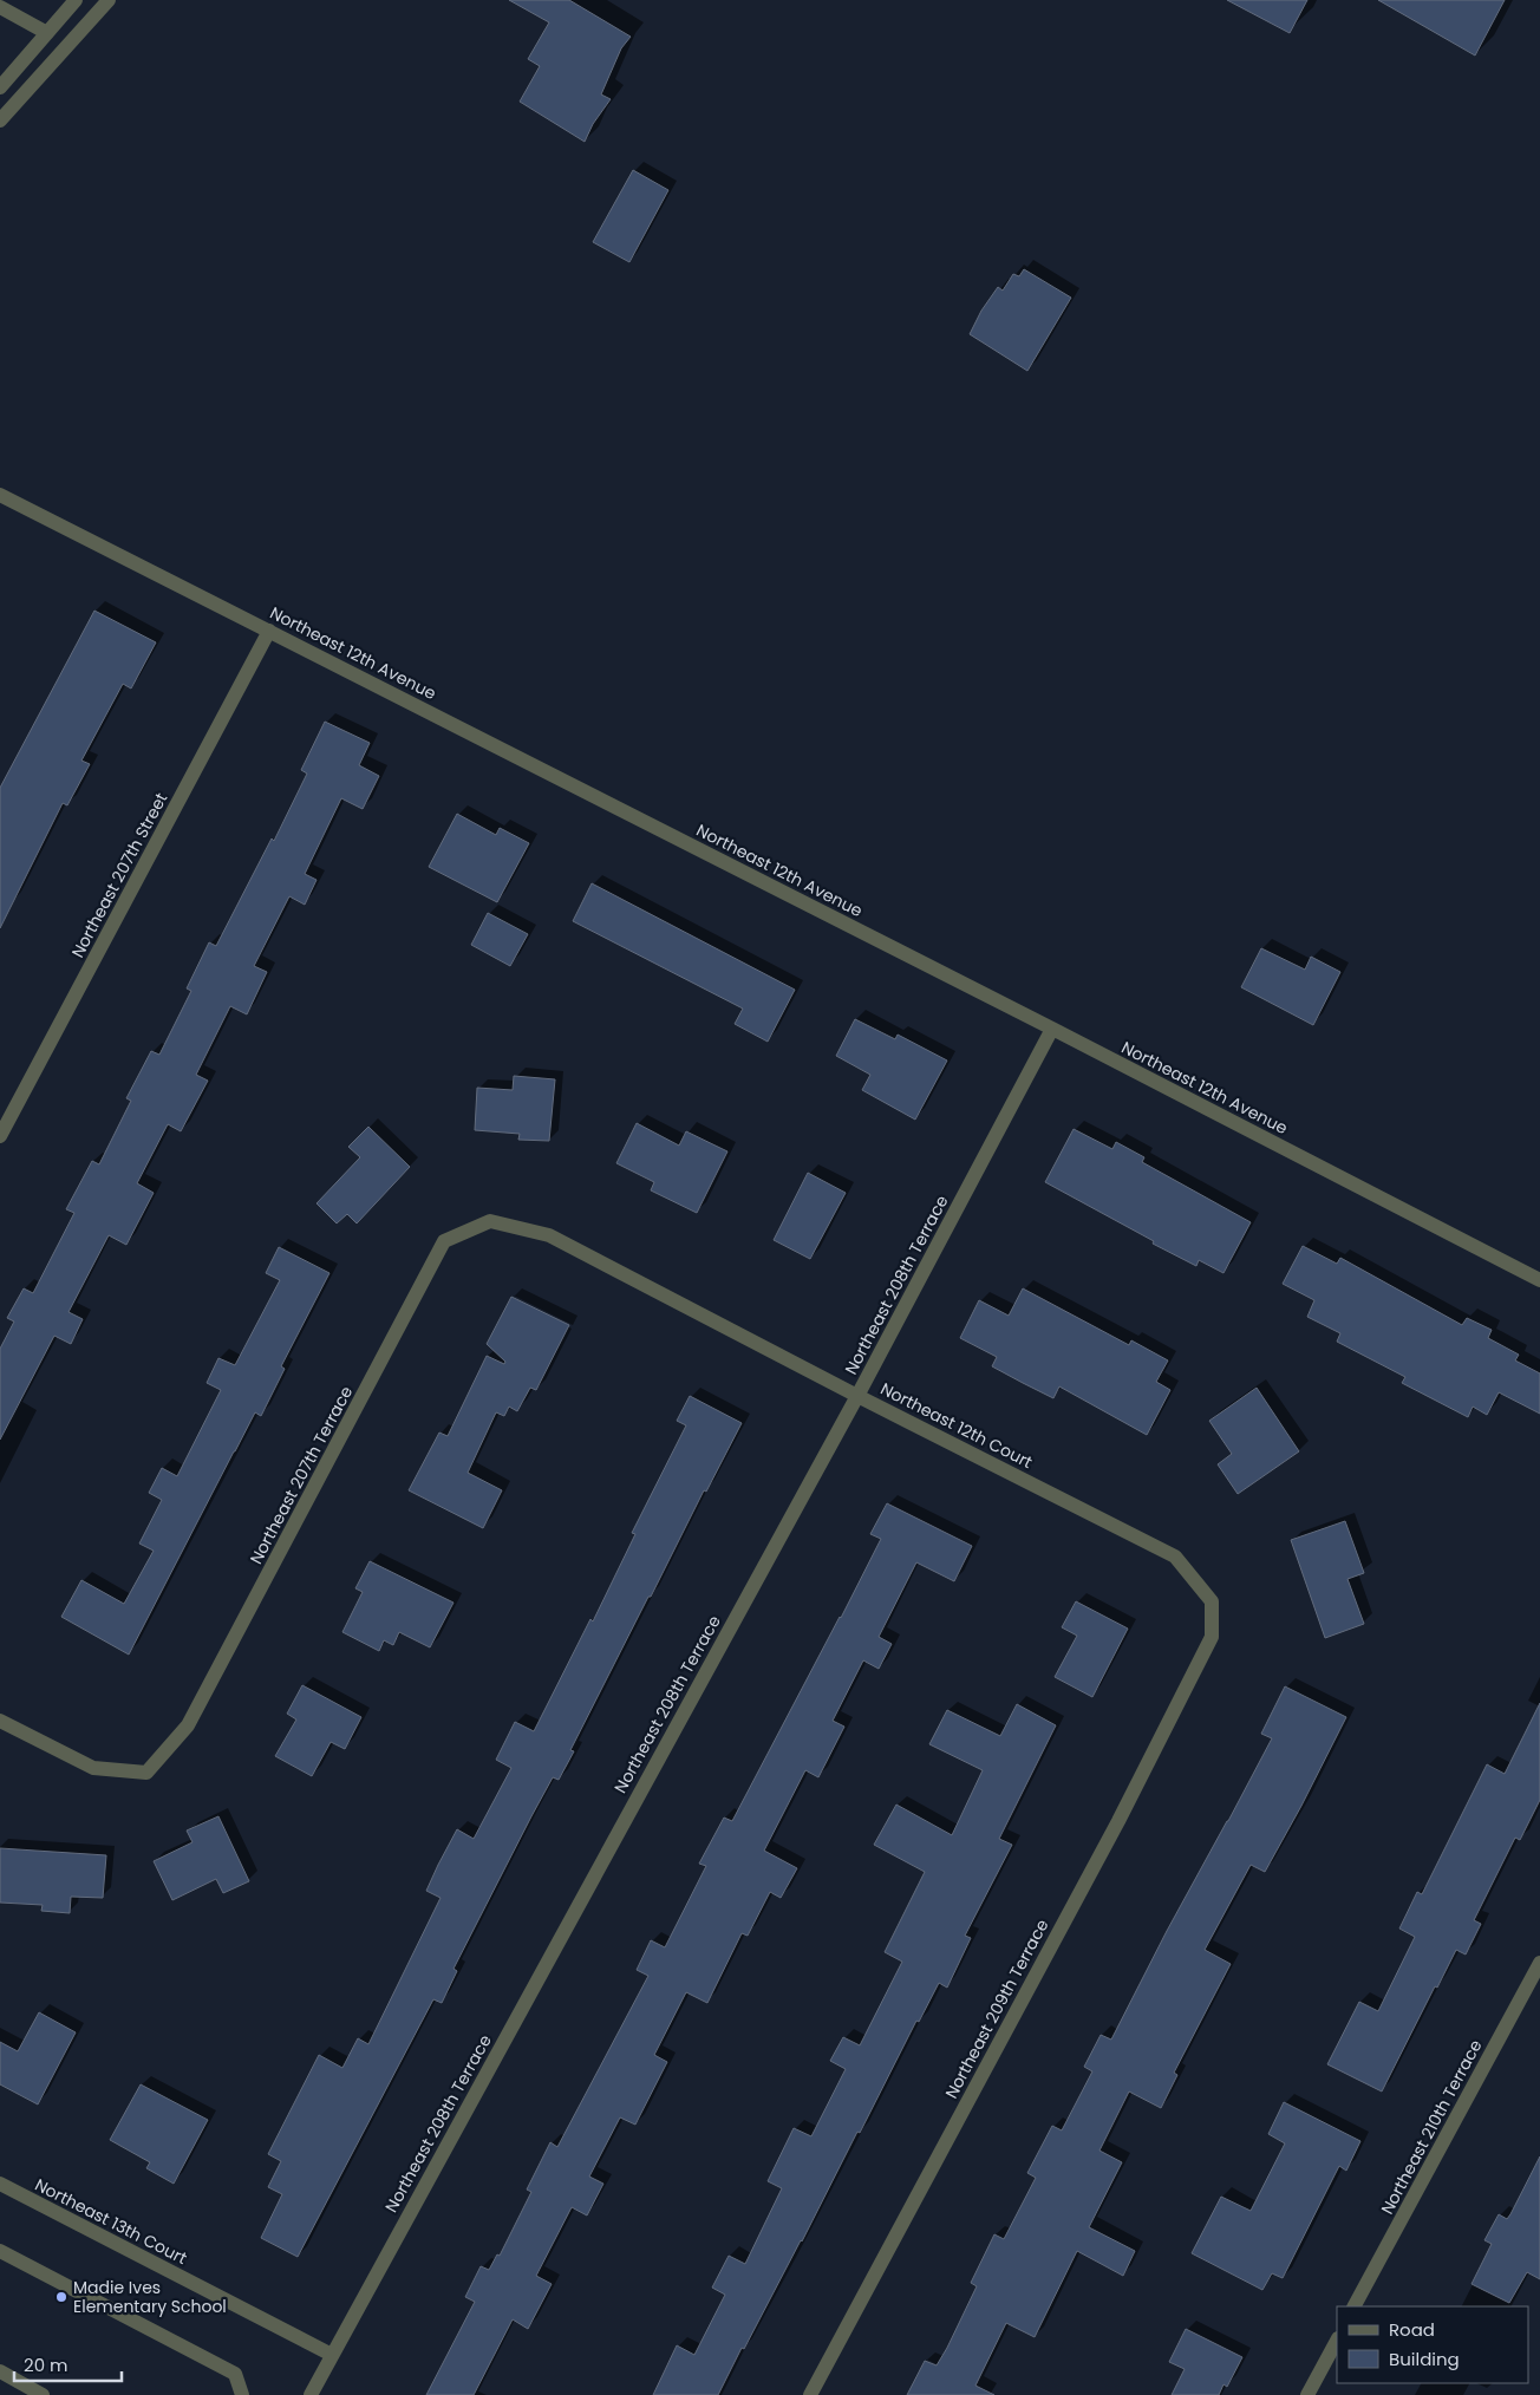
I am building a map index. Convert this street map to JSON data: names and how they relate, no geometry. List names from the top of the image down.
{
  "streets": {
    "street": [
      "Northeast 12th Avenue",
      "Northeast 207th Street",
      "Northeast 208th Terrace",
      "Northeast 12th Court",
      "Northeast 207th Terrace",
      "Northeast 209th Terrace",
      "Northeast 210th Terrace",
      "Northeast 13th Court"
    ]
  },
  "crossings": [
    ["Northeast 12th Avenue", "Northeast 207th Street"],
    ["Northeast 12th Avenue", "Northeast 208th Terrace"],
    ["Northeast 208th Terrace", "Northeast 12th Court"],
    ["Northeast 208th Terrace", "Northeast 13th Court"],
    ["Northeast 12th Court", "Northeast 207th Terrace"],
    ["Northeast 12th Court", "Northeast 209th Terrace"]
  ],
  "places": ["Madie Ives Elementary School"],
  "legend": ["Road", "Building"],
  "scale_bar": "20 m"
}
